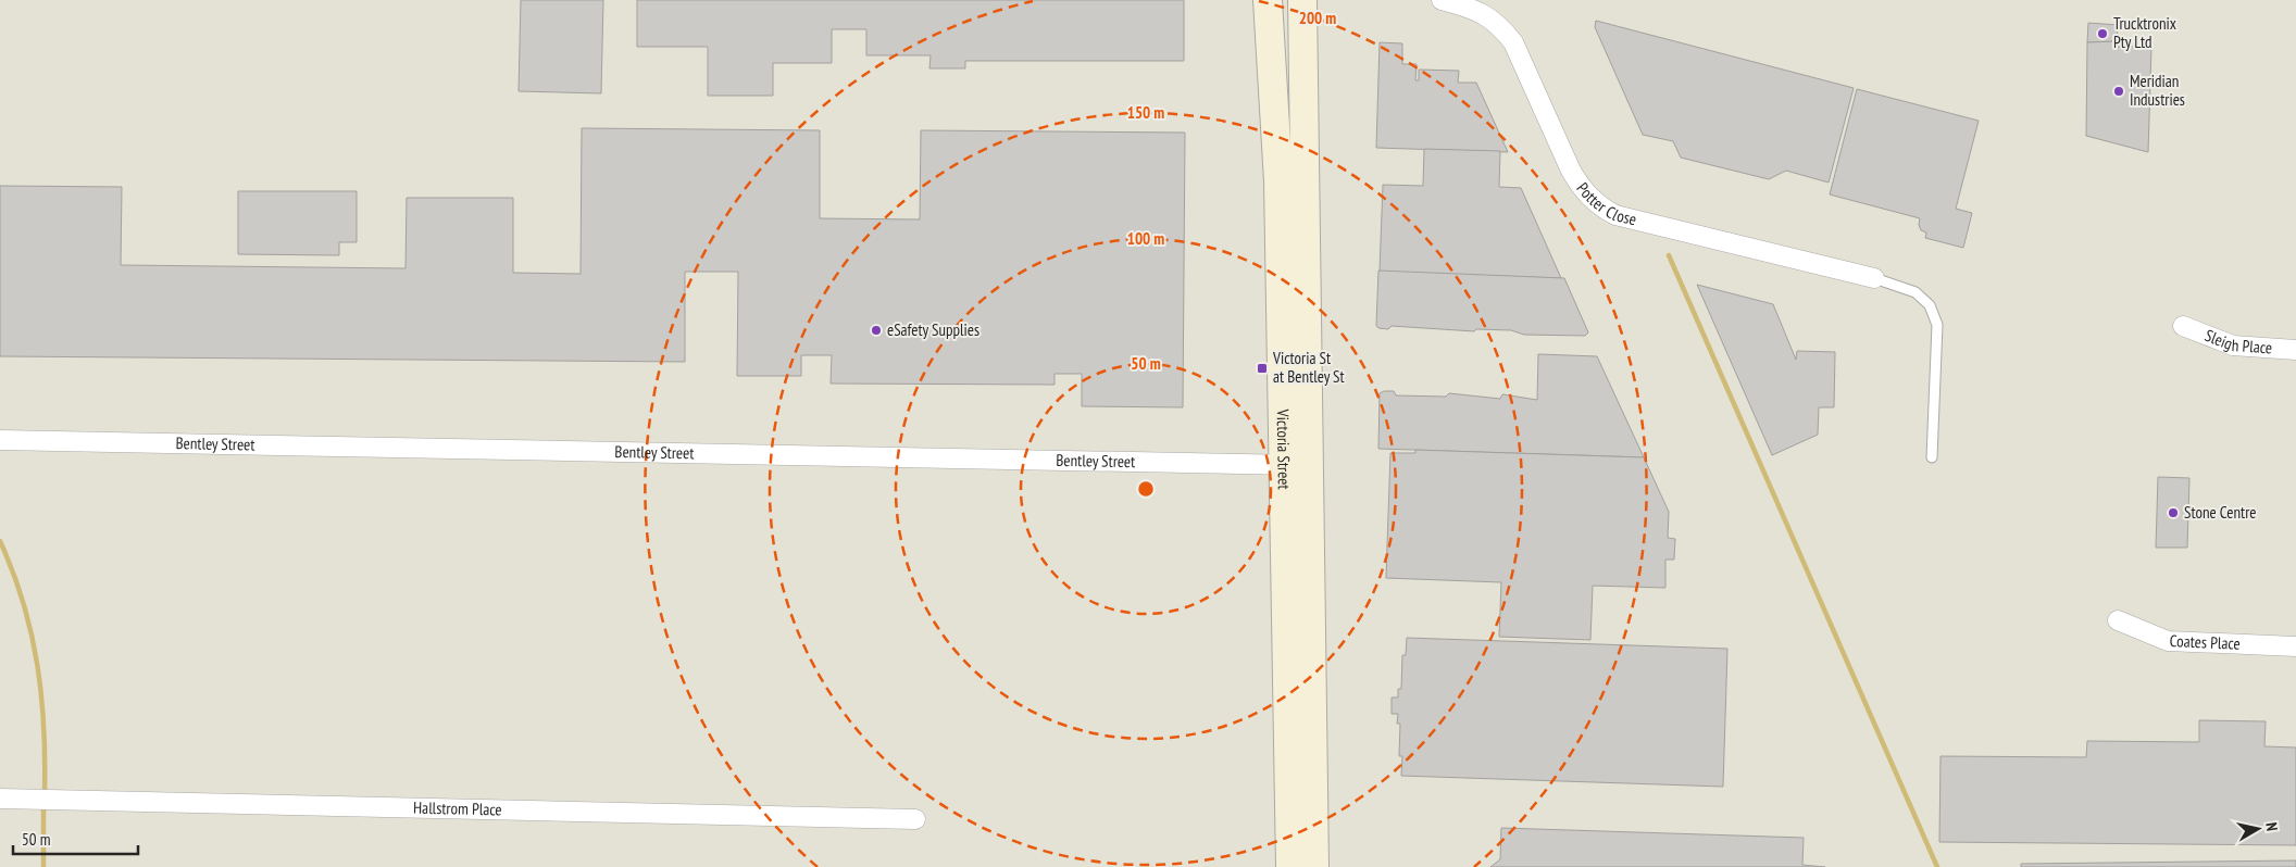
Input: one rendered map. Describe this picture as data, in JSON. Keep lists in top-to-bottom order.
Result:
{
  "streets": {
    "main road": ["Victoria Street"],
    "street": [
      "Potter Close",
      "Sleigh Place",
      "Bentley Street",
      "Coates Place",
      "Hallstrom Place"
    ]
  },
  "crossings": [
    ["Bentley Street", "Victoria Street"]
  ],
  "places": {
    "other": [
      "Trucktronix Pty Ltd",
      "Meridian Industries",
      "eSafety Supplies",
      "Stone Centre"
    ],
    "transit": ["Victoria St at Bentley St"]
  },
  "scale_bar": "50 m",
  "north": "right",
  "rings": [
    "200 m",
    "150 m",
    "100 m",
    "50 m"
  ]
}
